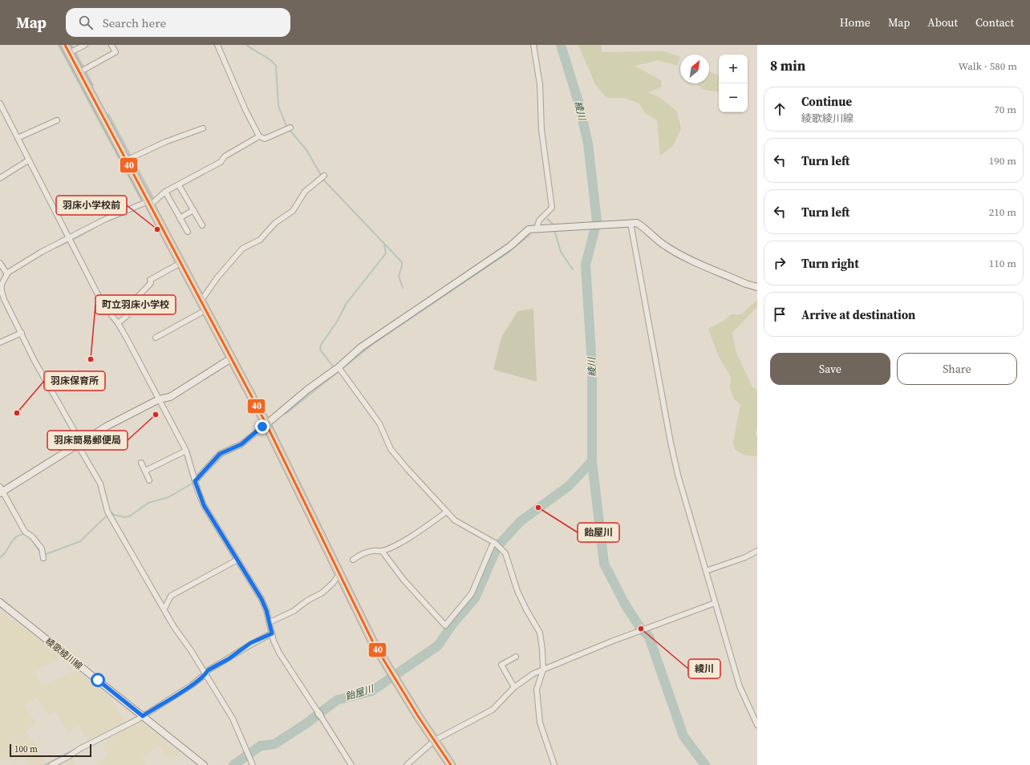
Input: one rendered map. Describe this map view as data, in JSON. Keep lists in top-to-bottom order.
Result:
{
  "streets": {
    "street": ["綾歌綾川線"]
  },
  "water": ["綾川", "飴屋川"],
  "places": [
    "羽床小学校前",
    "町立羽床小学校",
    "羽床保育所",
    "羽床簡易郵便局",
    "飴屋川",
    "綾川"
  ],
  "lines": ["transit line 40"],
  "scale_bar": "100 m",
  "north": "top right",
  "page": {
    "header": "Map",
    "search": "Search here",
    "nav": [
      "Home",
      "Map",
      "About",
      "Contact"
    ],
    "heading": ["8 min", "Walk · 580 m"],
    "map_buttons": ["+", "−"],
    "list": [
      ["Continue", "綾歌綾川線", "70 m"],
      ["Turn left", "190 m"],
      ["Turn left", "210 m"],
      ["Turn right", "110 m"],
      "Arrive at destination"
    ],
    "buttons": ["Save", "Share"],
    "scale": "100 m"
  }
}
